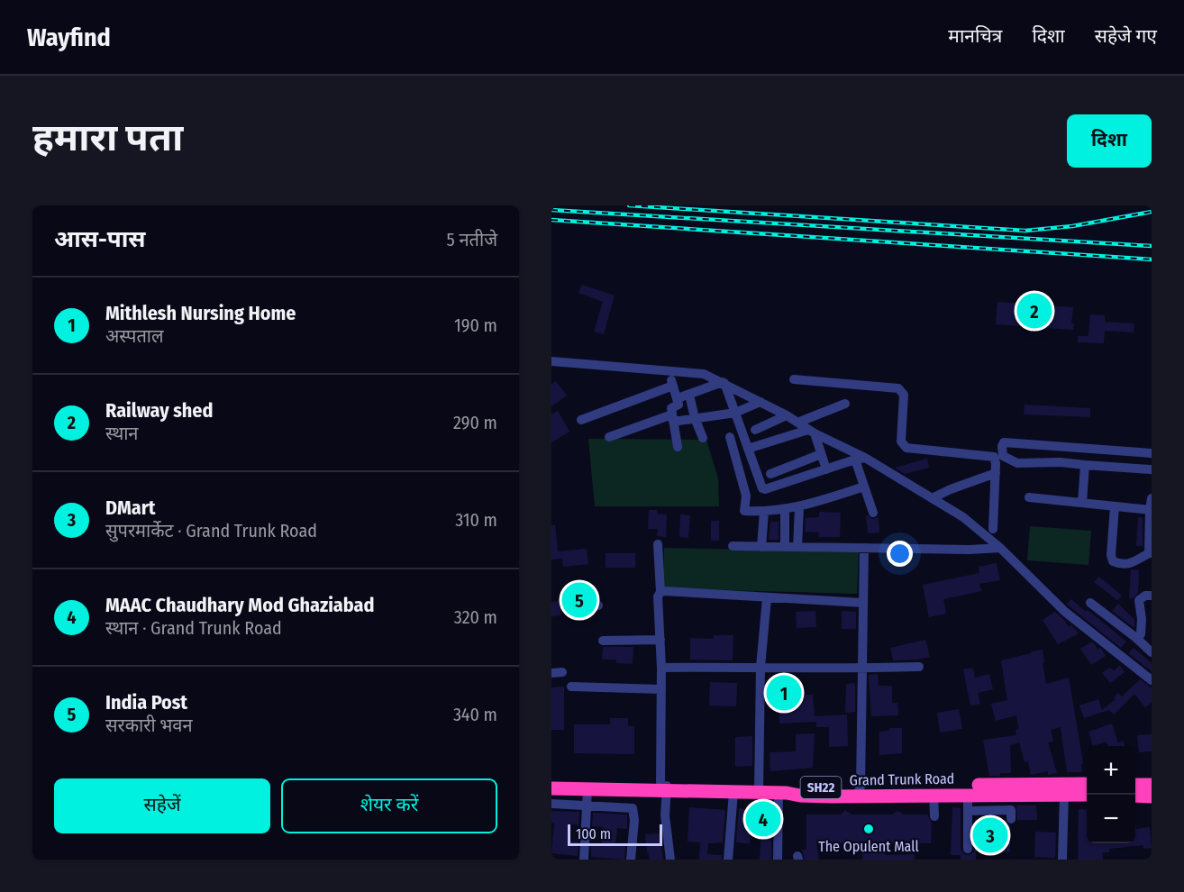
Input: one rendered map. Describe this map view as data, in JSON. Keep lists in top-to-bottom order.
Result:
{
  "streets": {
    "highway": ["Grand Trunk Road", "SH22"]
  },
  "places": ["The Opulent Mall"],
  "scale_bar": "100 m",
  "page": {
    "header": "Wayfind",
    "nav": ["मानचित्र", "दिशा", "सहेजे गए"],
    "buttons": [
      "दिशा",
      ["सहेजें", "शेयर करें"]
    ],
    "title": "हमारा पता",
    "heading": ["आस-पास", "5 नतीजे"],
    "list": [
      {
        "mark": "1",
        "name": "Mithlesh Nursing Home",
        "note": "अस्पताल",
        "value": "190 m"
      },
      {
        "mark": "2",
        "name": "Railway shed",
        "note": "स्थान",
        "value": "290 m"
      },
      {
        "mark": "3",
        "name": "DMart",
        "note": "सुपरमार्केट · Grand Trunk Road",
        "value": "310 m"
      },
      {
        "mark": "4",
        "name": "MAAC Chaudhary Mod Ghaziabad",
        "note": "स्थान · Grand Trunk Road",
        "value": "320 m"
      },
      {
        "mark": "5",
        "name": "India Post",
        "note": "सरकारी भवन",
        "value": "340 m"
      }
    ],
    "pins": [
      "2",
      "5",
      "1",
      "4",
      "3"
    ],
    "map_buttons": ["+", "−"],
    "scale": "100 m"
  }
}
